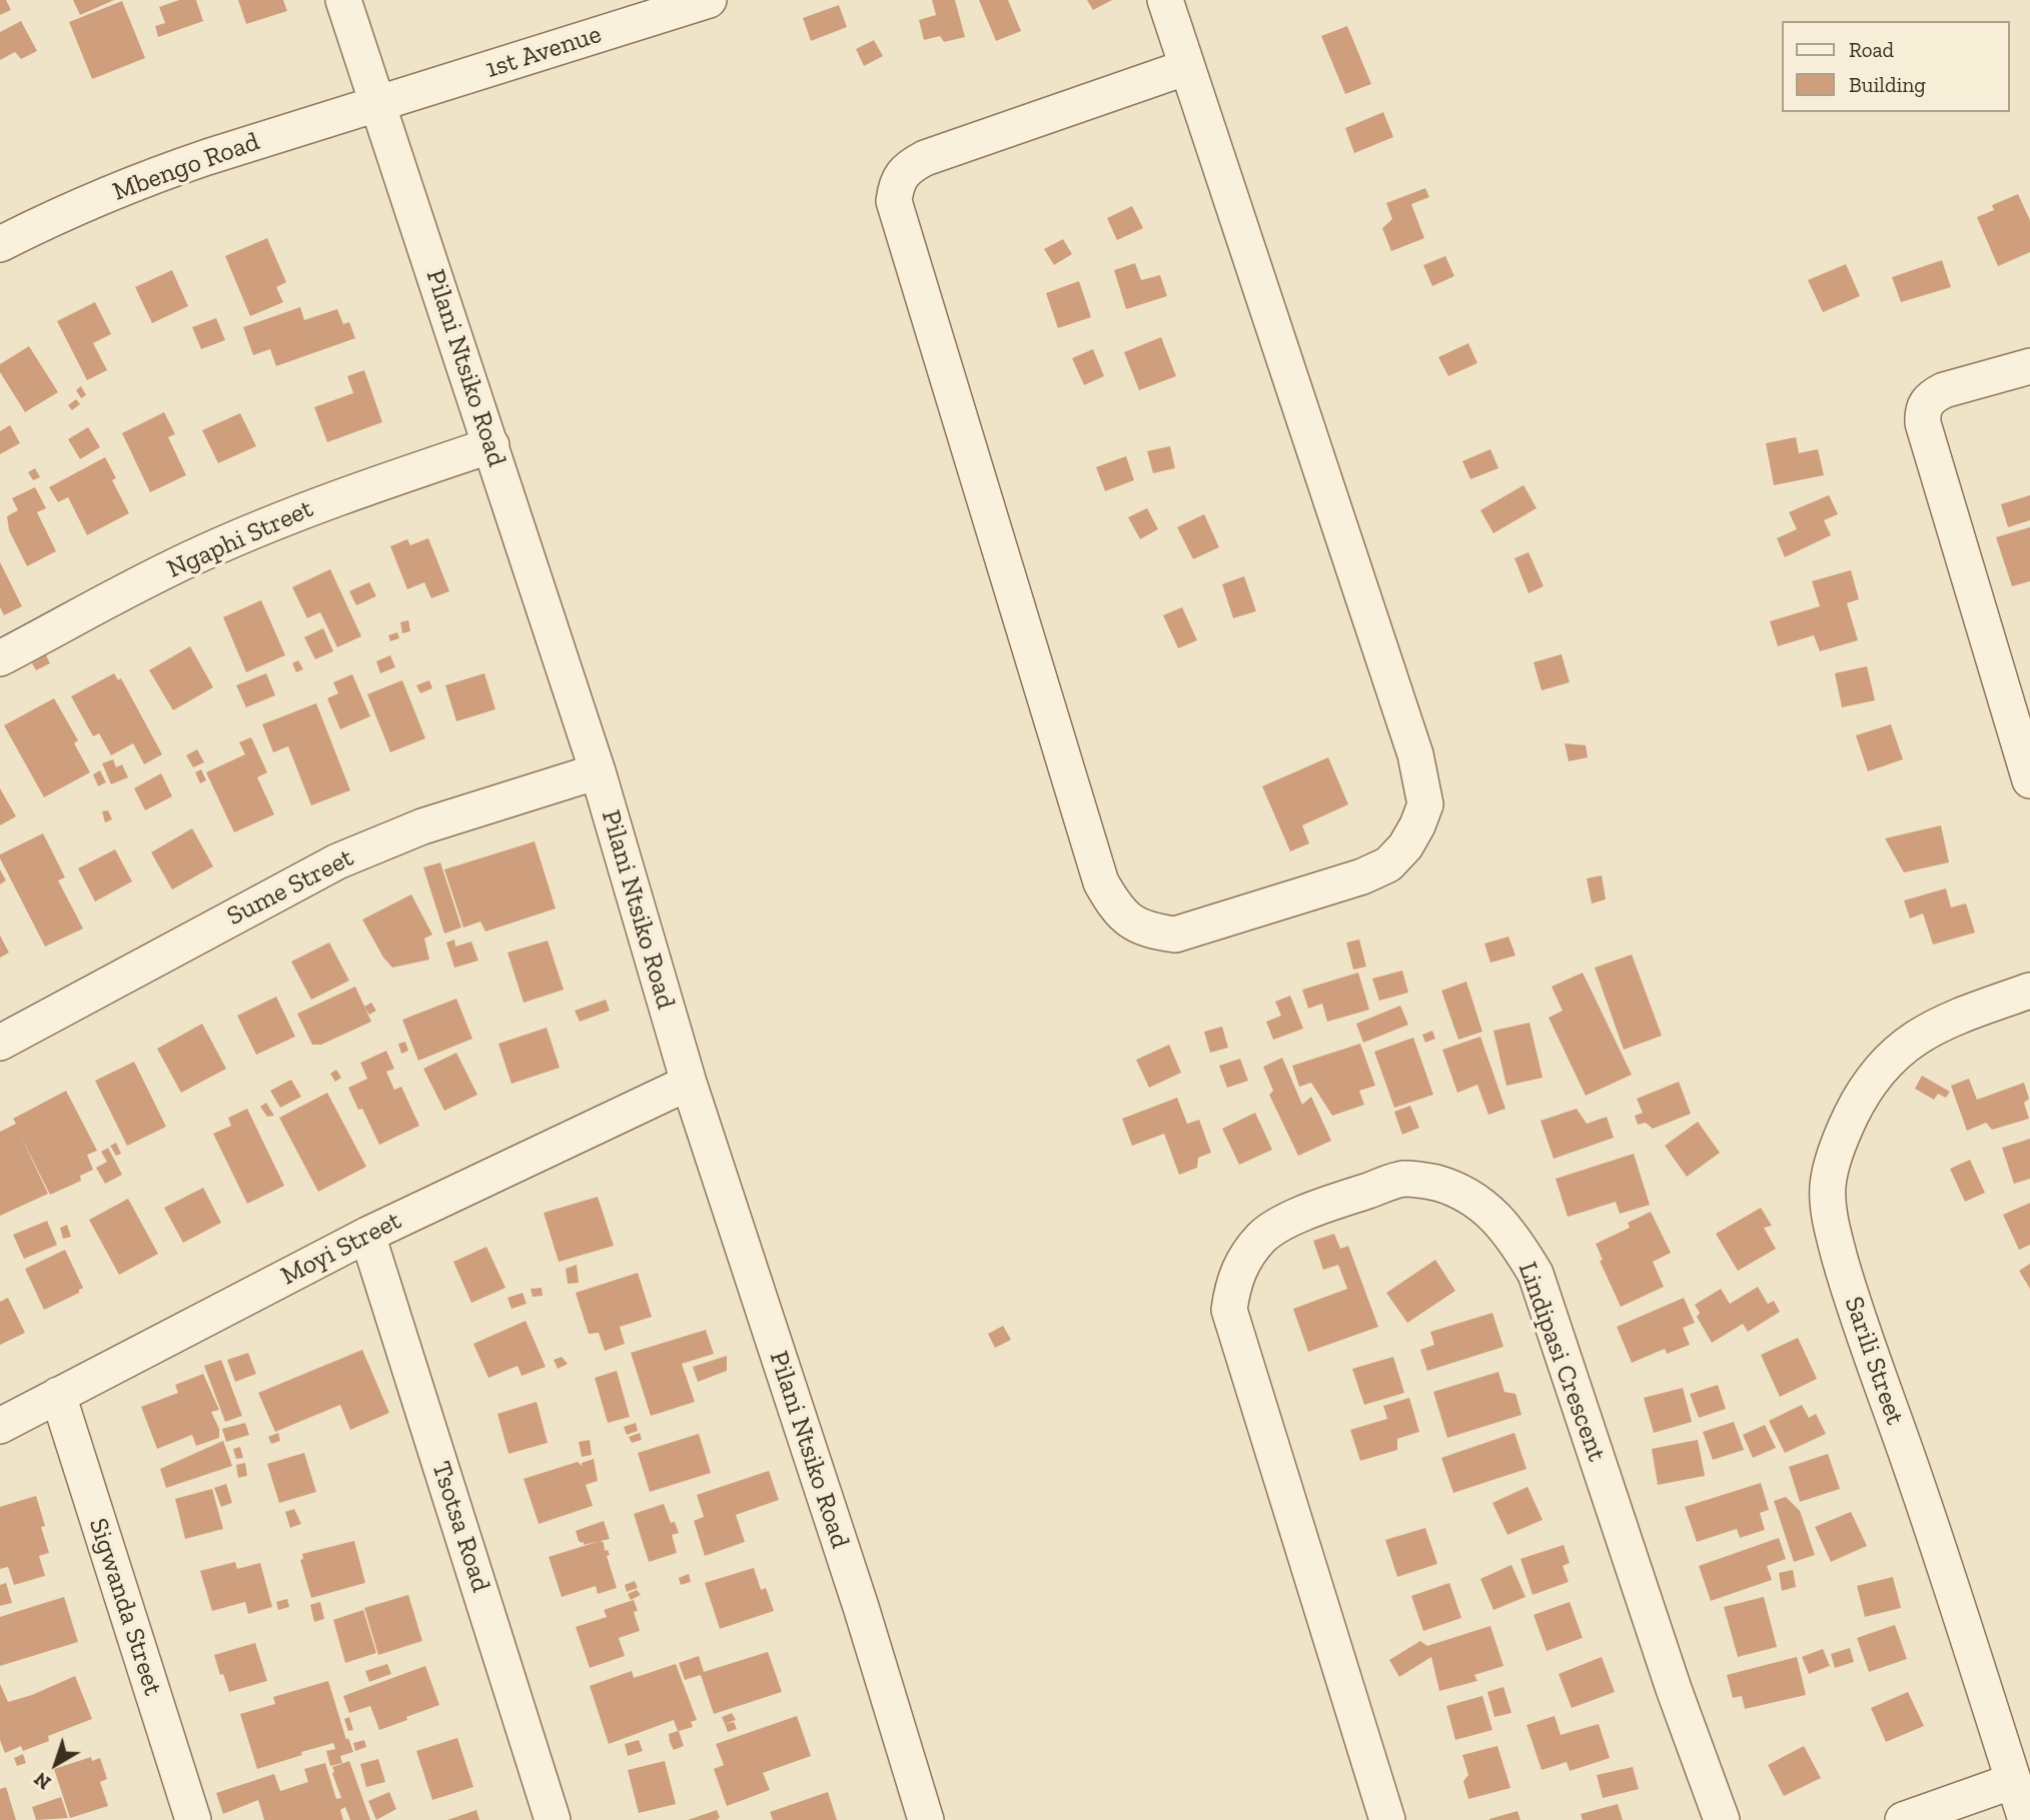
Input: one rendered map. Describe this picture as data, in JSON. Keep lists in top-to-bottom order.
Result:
{
  "streets": {
    "street": [
      "1st Avenue",
      "Mbengo Road",
      "Pilani Ntsiko Road",
      "Ngaphi Street",
      "Sume Street",
      "Moyi Street",
      "Sarili Street",
      "Lindipasi Crescent",
      "Tsotsa Road",
      "Sigwanda Street"
    ]
  },
  "crossings": [
    ["1st Avenue", "Mbengo Road"],
    ["1st Avenue", "Pilani Ntsiko Road"],
    ["Mbengo Road", "Pilani Ntsiko Road"],
    ["Pilani Ntsiko Road", "Ngaphi Street"],
    ["Pilani Ntsiko Road", "Sume Street"],
    ["Pilani Ntsiko Road", "Moyi Street"],
    ["Moyi Street", "Tsotsa Road"],
    ["Moyi Street", "Sigwanda Street"]
  ],
  "legend": ["Road", "Building"],
  "north": "bottom left"
}
